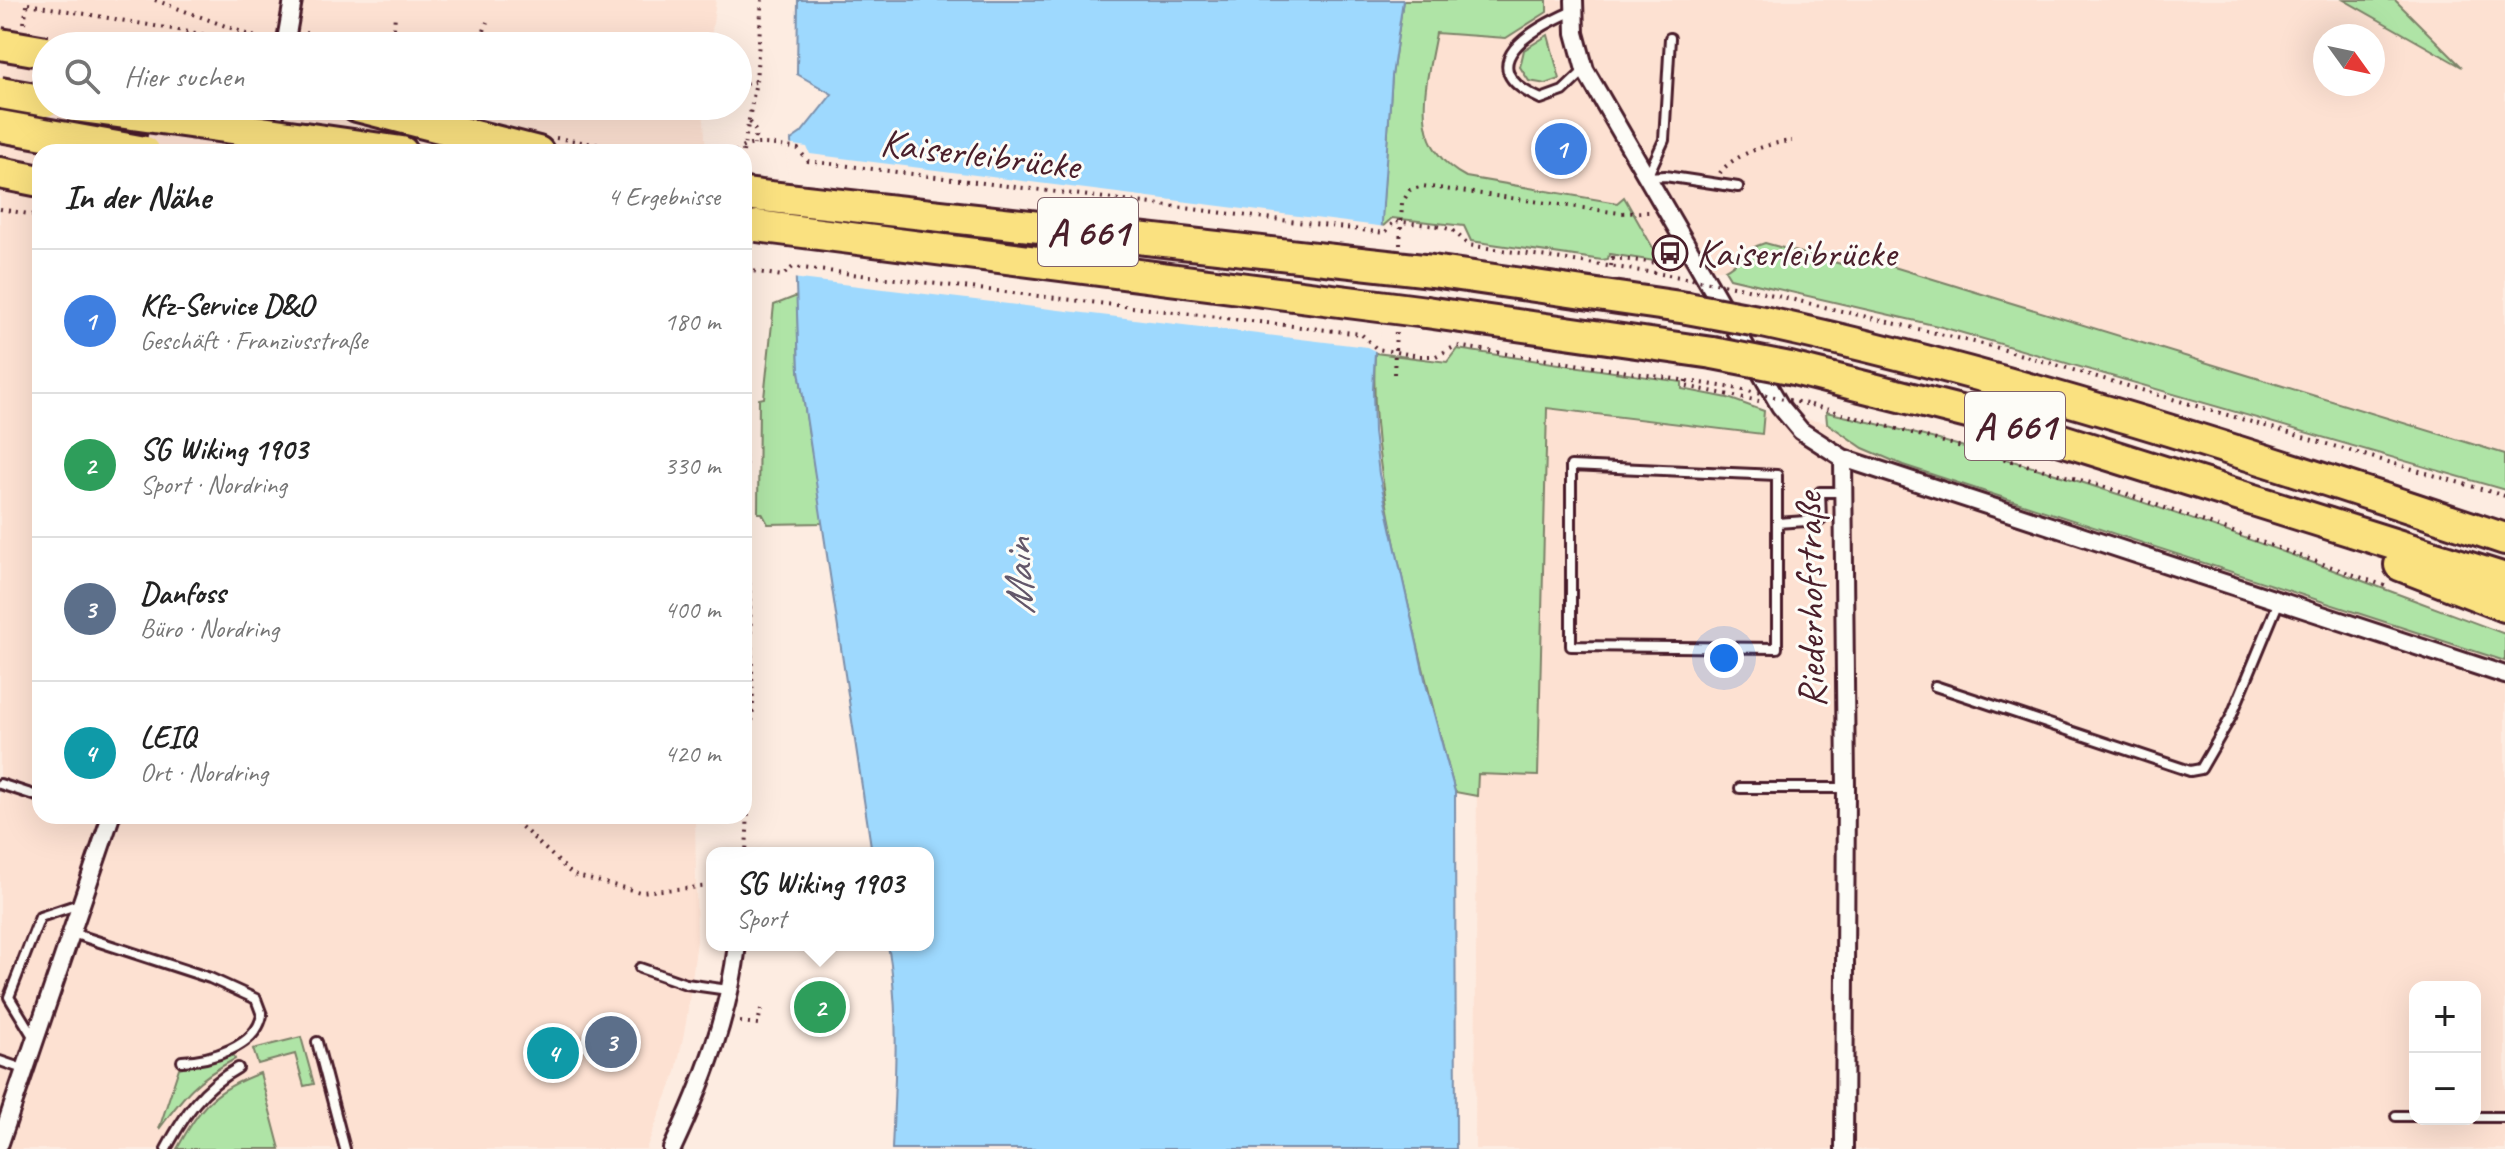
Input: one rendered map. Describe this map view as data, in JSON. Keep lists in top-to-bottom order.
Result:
{
  "streets": {
    "highway": ["A 661"],
    "street": ["Riederhofstraße"],
    "path": ["Kaiserleibrücke"]
  },
  "water": ["Main"],
  "places": {
    "bus stop": ["Kaiserleibrücke"]
  },
  "north": "bottom right",
  "page": {
    "search": "Hier suchen",
    "pins": [
      "1",
      "2",
      "3",
      "4"
    ],
    "heading": ["In der Nähe", "4 Ergebnisse"],
    "list": [
      {
        "mark": "1",
        "name": "Kfz-Service D&O",
        "note": "Geschäft · Franziusstraße",
        "value": "180 m"
      },
      {
        "mark": "2",
        "name": "SG Wiking 1903",
        "note": "Sport · Nordring",
        "value": "330 m"
      },
      {
        "mark": "3",
        "name": "Danfoss",
        "note": "Büro · Nordring",
        "value": "400 m"
      },
      {
        "mark": "4",
        "name": "LEIQ",
        "note": "Ort · Nordring",
        "value": "420 m"
      }
    ],
    "popup": ["SG Wiking 1903", "Sport"],
    "map_buttons": ["+", "−"]
  }
}
